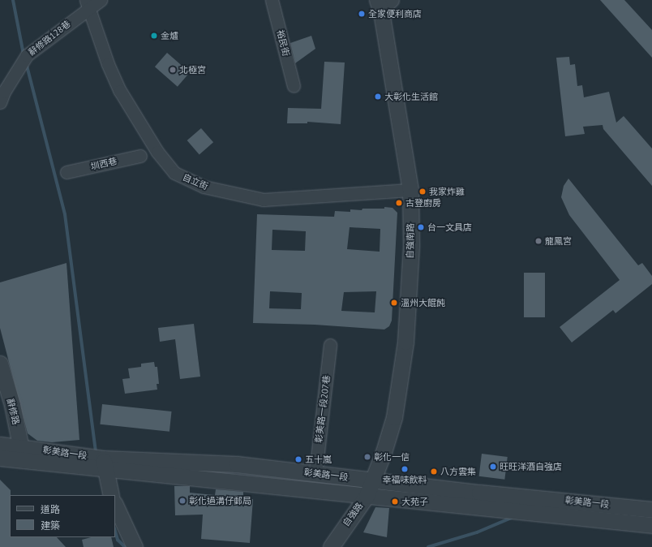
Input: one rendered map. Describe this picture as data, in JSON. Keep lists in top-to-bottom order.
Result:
{
  "streets": {
    "street": [
      "辭修路128巷",
      "裕民街",
      "圳西巷",
      "自立街",
      "自強南路",
      "彰美路一段207巷",
      "辭修路",
      "彰美路一段",
      "自強路"
    ]
  },
  "crossings": [
    ["辭修路128巷", "自立街"],
    ["自立街", "自強南路"],
    ["自強南路", "彰美路一段"],
    ["自強南路", "自強路"],
    ["彰美路一段207巷", "彰美路一段"],
    ["辭修路", "彰美路一段"],
    ["彰美路一段", "自強路"]
  ],
  "places": [
    "全家便利商店",
    "金爐",
    "北極宮",
    "大彰化生活館",
    "我家炸雞",
    "古登廚房",
    "台一文具店",
    "龍鳳宮",
    "溫州大餛飩",
    "彰化一信",
    "五十嵐",
    "旺旺洋酒自強店",
    "幸福味飲料",
    "八方雲集",
    "彰化過溝仔郵局",
    "大苑子"
  ],
  "legend": ["道路", "建築"]
}
